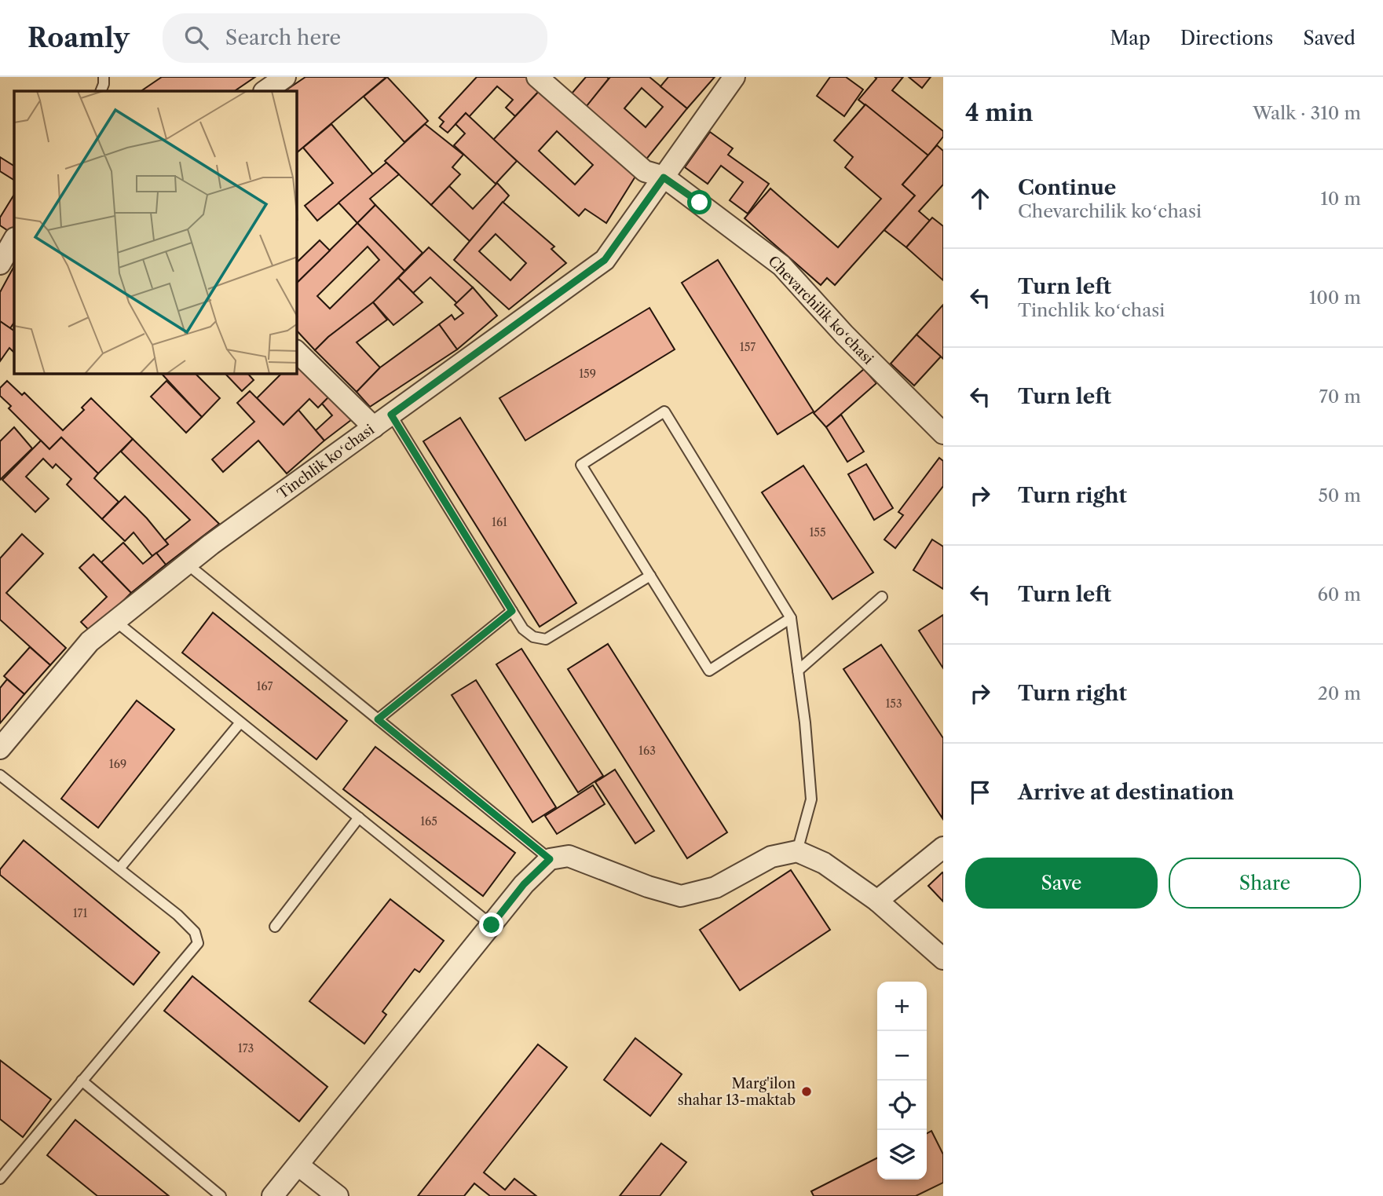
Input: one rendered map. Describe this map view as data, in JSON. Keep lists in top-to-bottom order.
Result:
{
  "streets": {
    "street": ["Chevarchilik koʻchasi", "Tinchlik koʻchasi"]
  },
  "crossings": [
    ["Chevarchilik koʻchasi", "Tinchlik koʻchasi"]
  ],
  "places": ["Marg'ilon shahar 13-maktab"],
  "house_numbers": [
    "157",
    "159",
    "161",
    "155",
    "167",
    "153",
    "163",
    "169",
    "165",
    "171",
    "173"
  ],
  "page": {
    "header": "Roamly",
    "search": "Search here",
    "nav": ["Map", "Directions", "Saved"],
    "heading": ["4 min", "Walk · 310 m"],
    "list": [
      ["Continue", "Chevarchilik koʻchasi", "10 m"],
      ["Turn left", "Tinchlik koʻchasi", "100 m"],
      ["Turn left", "70 m"],
      ["Turn right", "50 m"],
      ["Turn left", "60 m"],
      ["Turn right", "20 m"],
      "Arrive at destination"
    ],
    "buttons": ["Save", "Share"],
    "map_buttons": ["+", "−"]
  }
}
